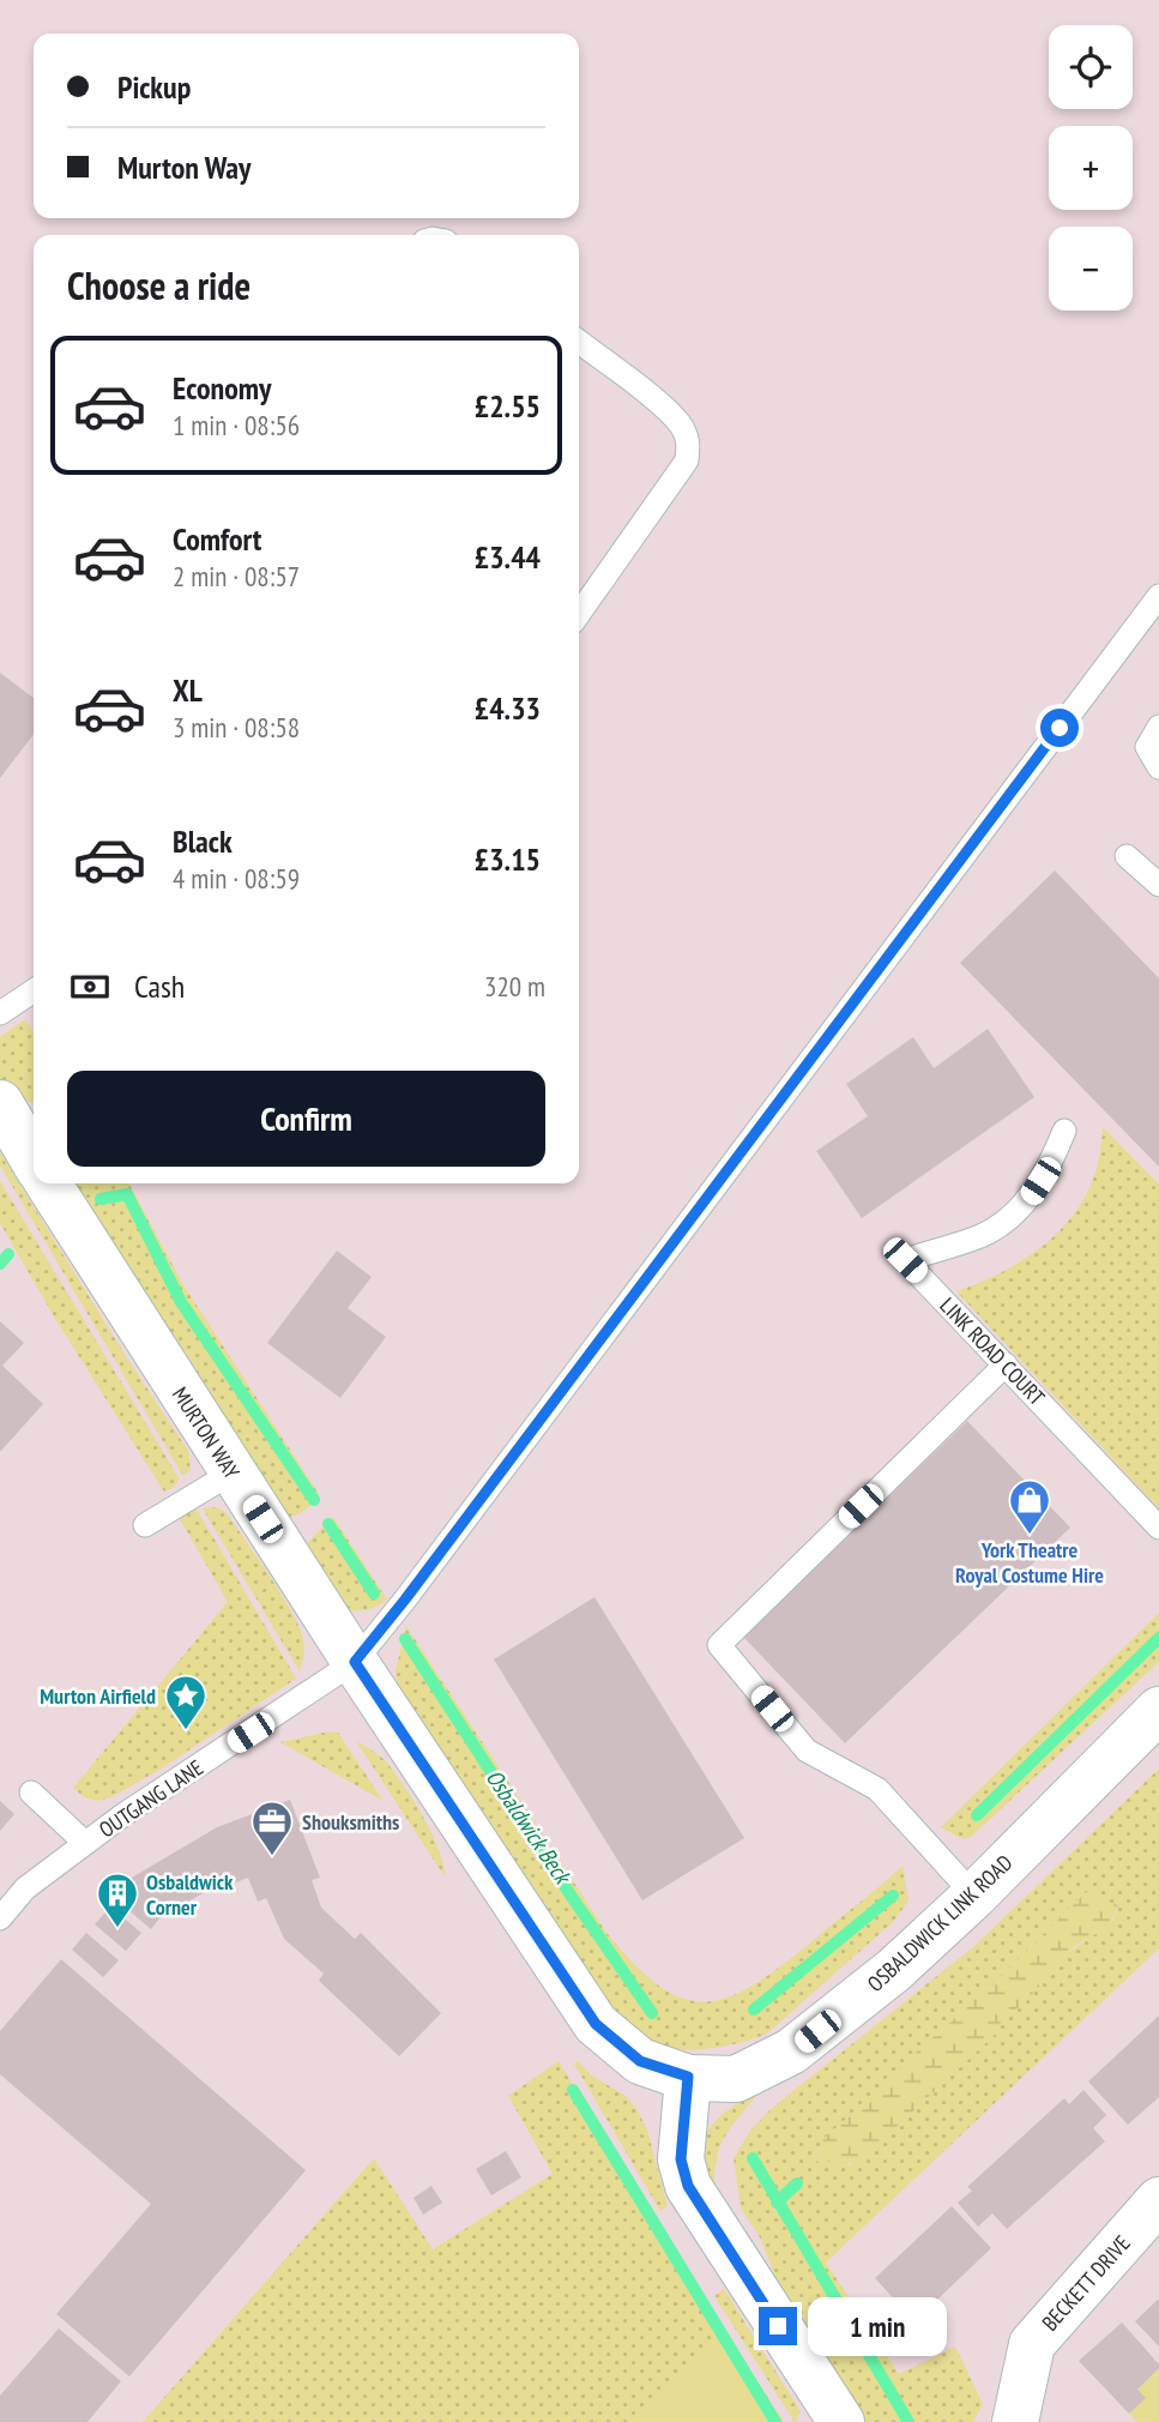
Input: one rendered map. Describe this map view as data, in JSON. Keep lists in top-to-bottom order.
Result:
{
  "streets": {
    "street": ["MURTON WAY", "OSBALDWICK LINK ROAD", "BECKETT DRIVE"],
    "lane": ["LINK ROAD COURT", "OUTGANG LANE"]
  },
  "crossings": [
    ["MURTON WAY", "OUTGANG LANE"],
    ["MURTON WAY", "OSBALDWICK LINK ROAD"]
  ],
  "water": ["Osbaldwick Beck"],
  "places": {
    "shop": ["York Theatre Royal Costume Hire"],
    "place": ["Murton Airfield"],
    "office": ["Shouksmiths"],
    "building": ["Osbaldwick Corner"]
  },
  "page": {
    "map_buttons": ["+", "−"],
    "banner": ["Pickup", "Murton Way"],
    "heading": "Choose a ride",
    "list": [
      {
        "name": "Economy",
        "note": "1 min · 08:56",
        "value": "£2.55"
      },
      {
        "name": "Comfort",
        "note": "2 min · 08:57",
        "value": "£3.44"
      },
      {
        "name": "XL",
        "note": "3 min · 08:58",
        "value": "£4.33"
      },
      {
        "name": "Black",
        "note": "4 min · 08:59",
        "value": "£3.15"
      }
    ],
    "pay": ["Cash", "320 m"],
    "buttons": "Confirm",
    "bubble": "1 min"
  }
}
